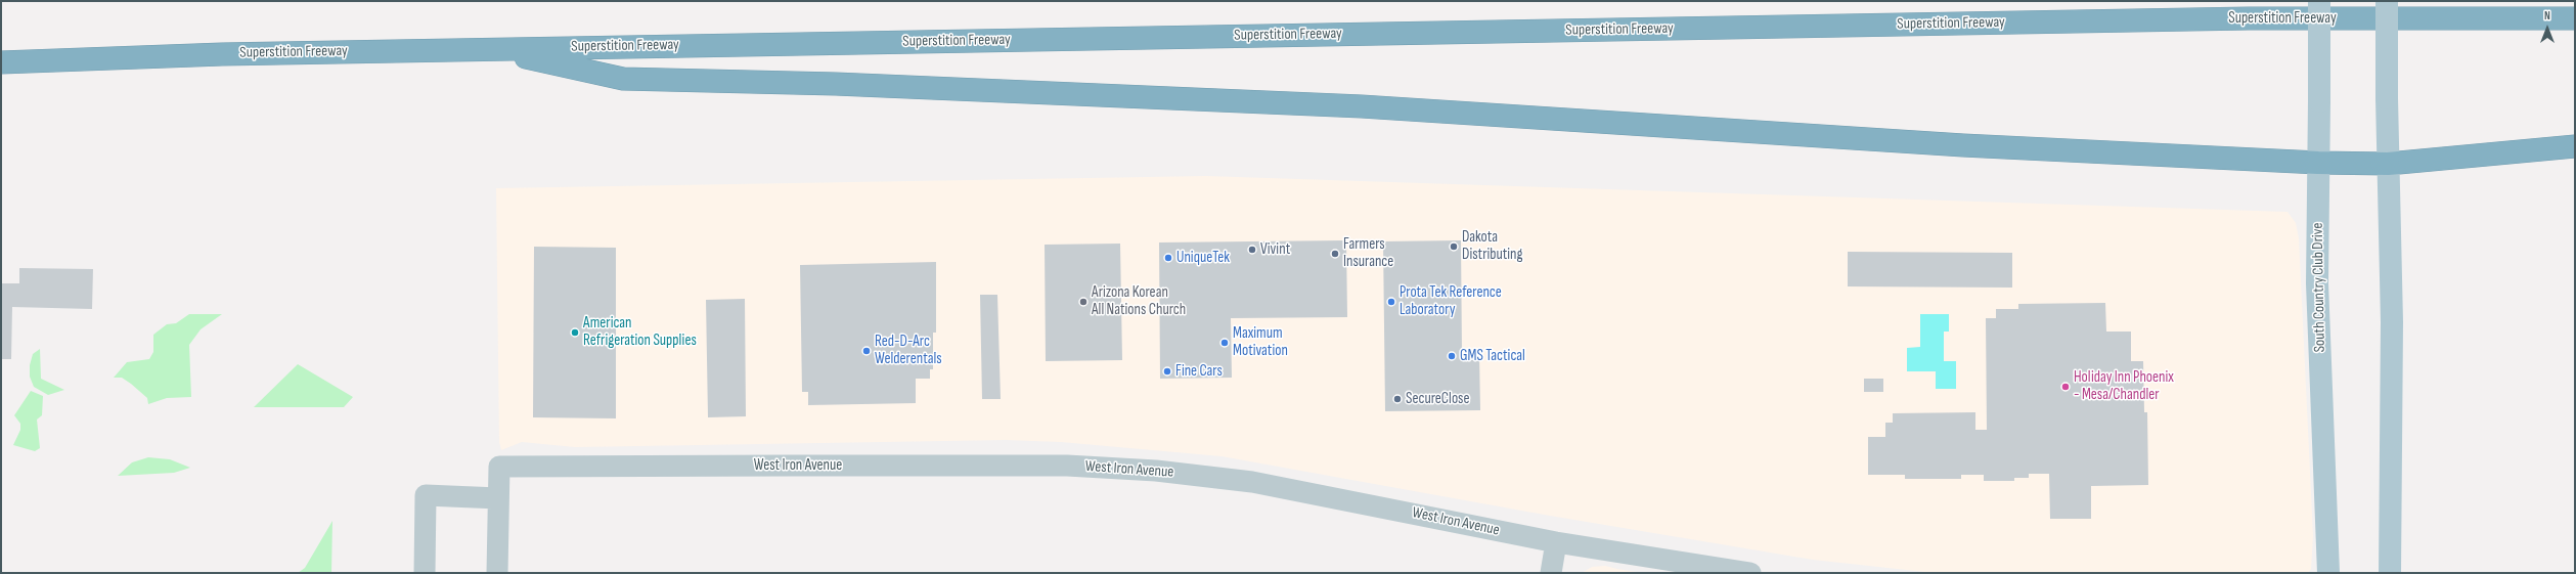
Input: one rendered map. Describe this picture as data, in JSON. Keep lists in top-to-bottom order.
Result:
{
  "streets": {
    "highway": ["Superstition Freeway"],
    "main road": ["South Country Club Drive"],
    "street": ["West Iron Avenue"]
  },
  "places": [
    "Dakota Distributing",
    "Vivint",
    "Farmers Insurance",
    "UniqueTek",
    "Arizona Korean All Nations Church",
    "Prota Tek Reference Laboratory",
    "American Refrigeration Supplies",
    "Maximum Motivation",
    "Red-D-Arc Welderentals",
    "GMS Tactical",
    "Fine Cars",
    "Holiday Inn Phoenix - Mesa/Chandler",
    "SecureClose"
  ],
  "north": "top"
}
